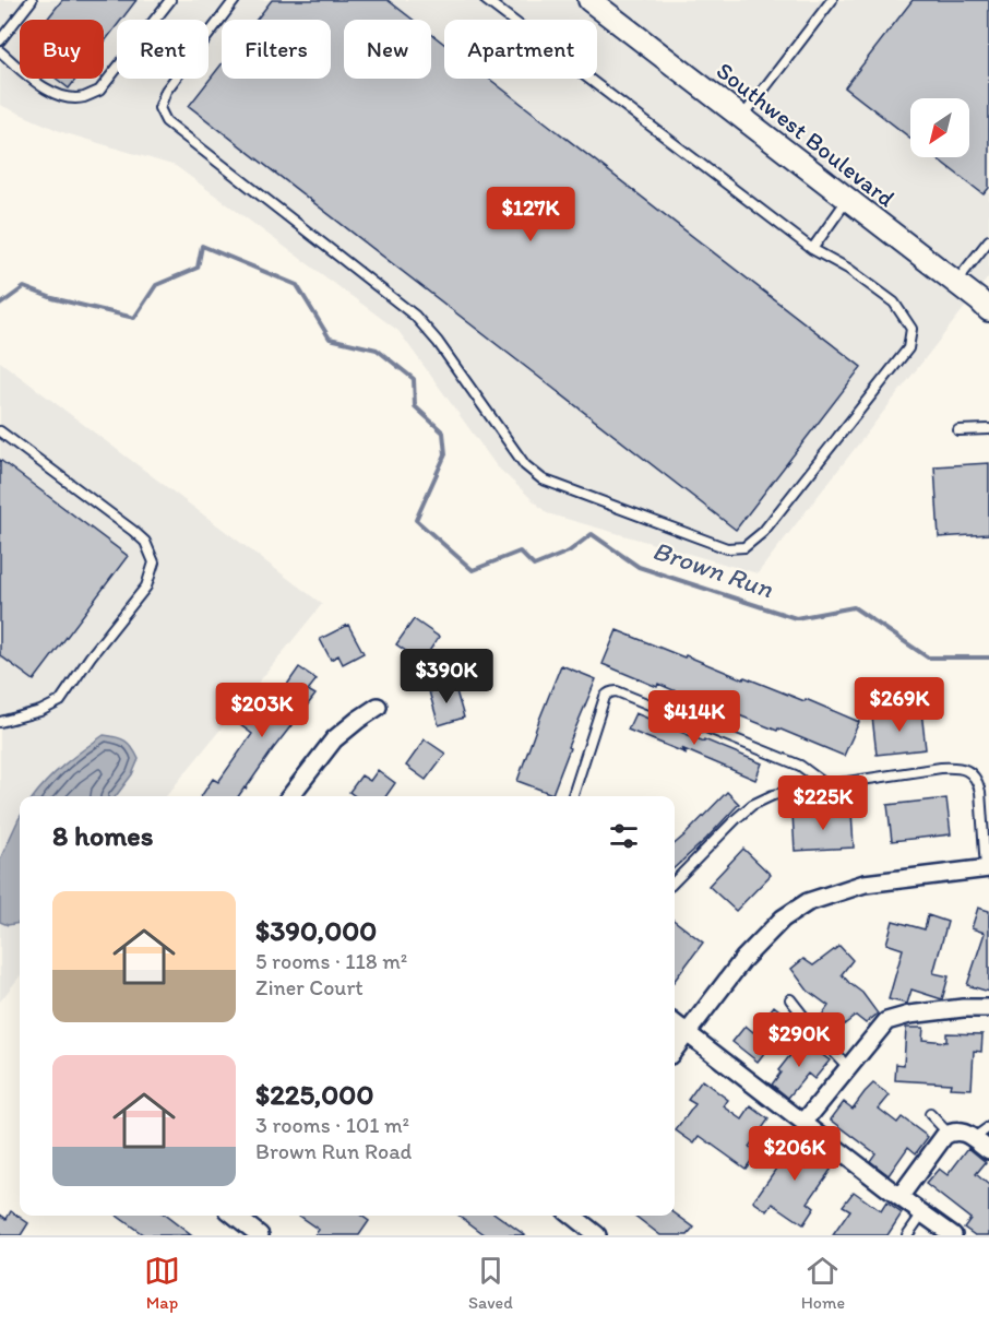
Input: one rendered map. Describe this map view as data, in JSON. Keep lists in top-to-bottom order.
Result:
{
  "streets": {
    "street": ["Southwest Boulevard"]
  },
  "water": ["Brown Run"],
  "north": "bottom left",
  "page": {
    "chip": [
      "Buy",
      "Rent",
      "Filters",
      "New",
      "Apartment"
    ],
    "price": [
      "$127K",
      "$390K",
      "$269K",
      "$203K",
      "$414K",
      "$225K",
      "$290K",
      "$206K"
    ],
    "heading": "8 homes",
    "list": [
      {
        "name": "$390,000",
        "note": "5 rooms · 118 m² · Ziner Court"
      },
      {
        "name": "$225,000",
        "note": "3 rooms · 101 m² · Brown Run Road"
      }
    ],
    "tabs": ["Map", "Saved", "Home"]
  }
}
